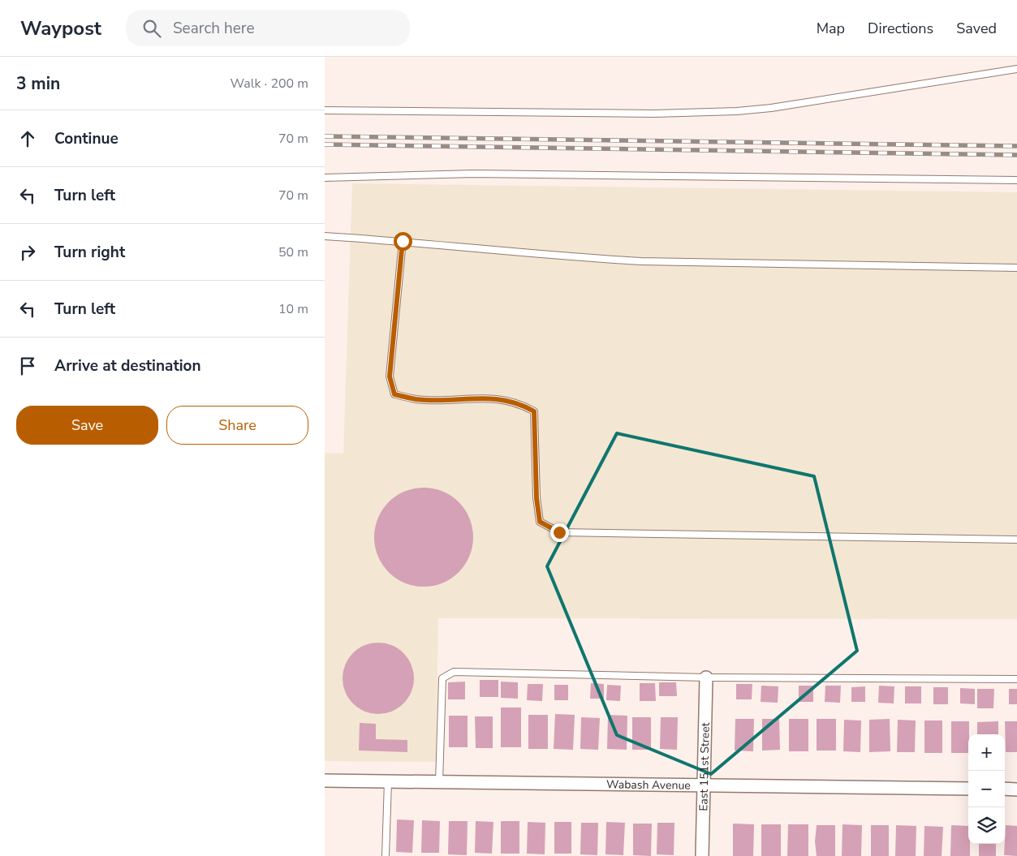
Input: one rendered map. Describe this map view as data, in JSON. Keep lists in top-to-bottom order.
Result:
{
  "streets": {
    "street": ["East 151st Street", "Wabash Avenue"]
  },
  "crossings": [
    ["East 151st Street", "Wabash Avenue"]
  ],
  "page": {
    "header": "Waypost",
    "search": "Search here",
    "nav": ["Map", "Directions", "Saved"],
    "heading": ["3 min", "Walk · 200 m"],
    "list": [
      ["Continue", "70 m"],
      ["Turn left", "70 m"],
      ["Turn right", "50 m"],
      ["Turn left", "10 m"],
      "Arrive at destination"
    ],
    "buttons": ["Save", "Share"],
    "map_buttons": ["+", "−"]
  }
}
